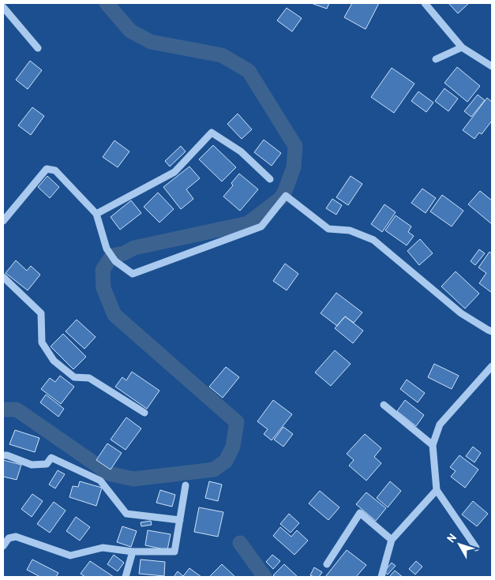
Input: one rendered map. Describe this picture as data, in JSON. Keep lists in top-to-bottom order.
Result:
{
  "north": "top left"
}
